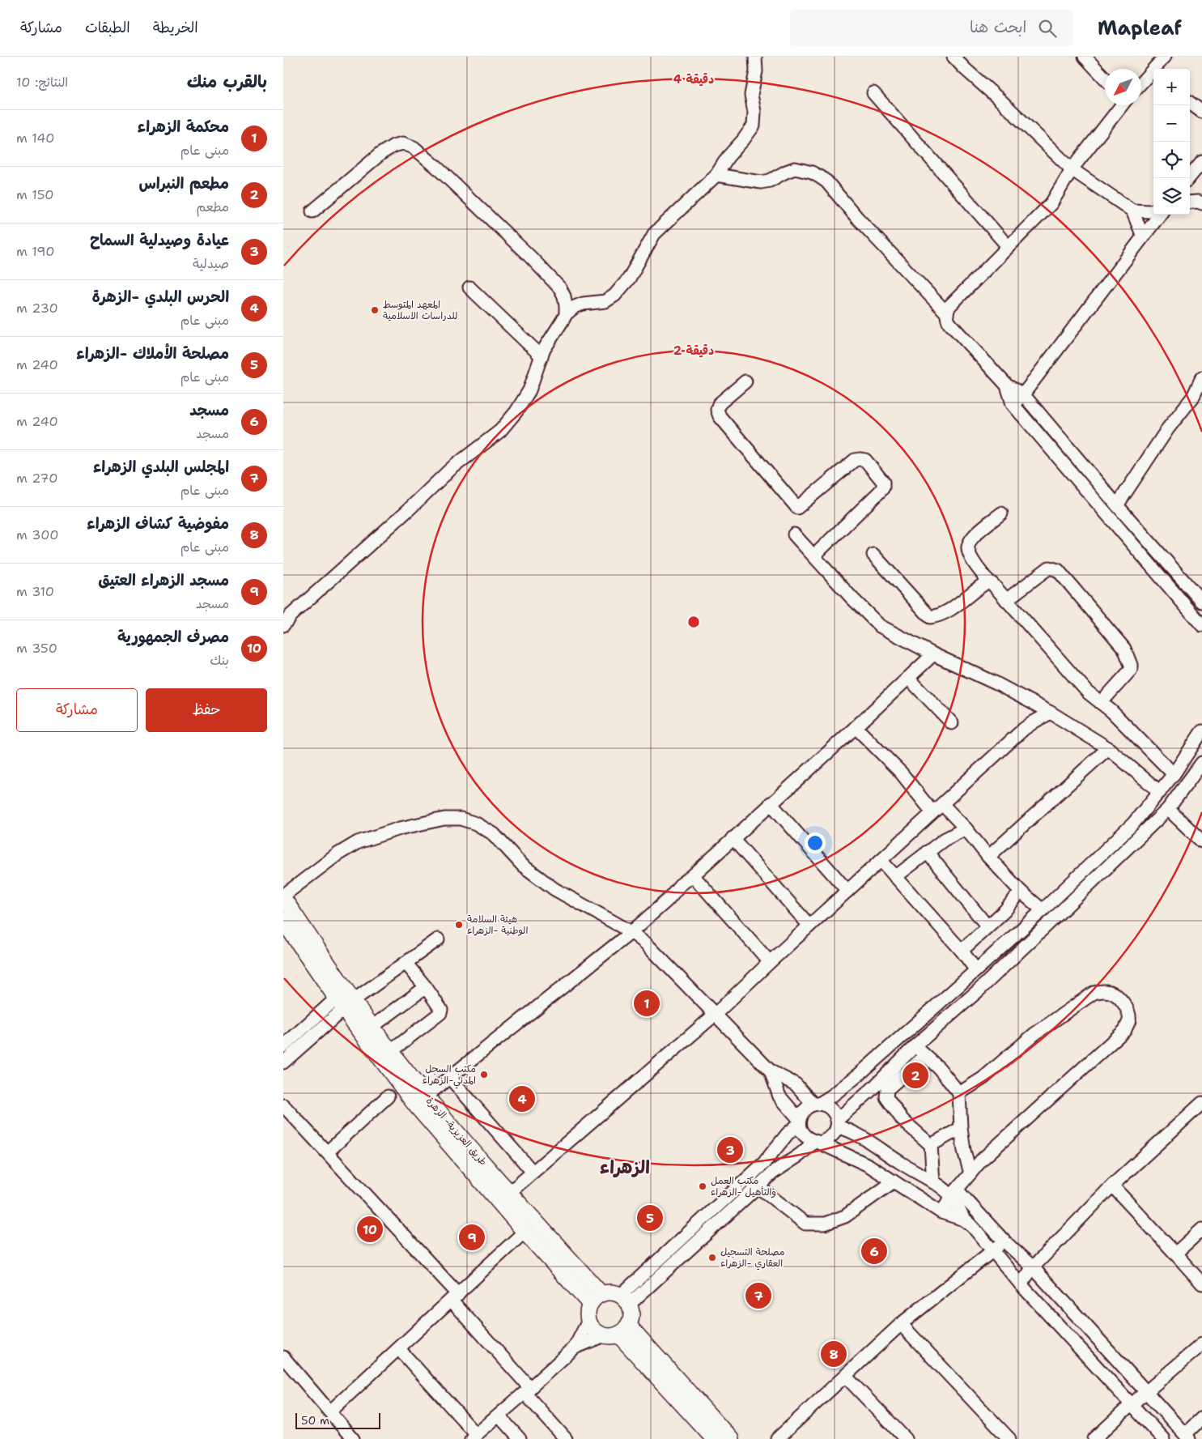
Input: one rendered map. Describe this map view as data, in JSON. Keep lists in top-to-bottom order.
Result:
{
  "streets": {
    "main road": ["طريق العزيزية- الزهرة"]
  },
  "districts": ["الزهراء"],
  "places": [
    "المعهد المتوسط للدراسات الاسلامية",
    "هيئة السلامة الوطنية -الزهراء",
    "مكتب السجل المدني-الزهراء",
    "مكتب العمل والتأهيل -الزهراء",
    "مصلحة التسجيل العقاري -الزهراء"
  ],
  "scale_bar": "50 m",
  "north": "bottom left",
  "page": {
    "header": "Mapleaf",
    "search": "ابحث هنا",
    "nav": ["الخريطة", "الطبقات", "مشاركة"],
    "heading": ["بالقرب منك", "النتائج: 10"],
    "map_buttons": ["+", "−"],
    "list": [
      {
        "mark": "1",
        "name": "محكمة الزهراء",
        "note": "مبنى عام",
        "value": "140 m"
      },
      {
        "mark": "2",
        "name": "مطعم النبراس",
        "note": "مطعم",
        "value": "150 m"
      },
      {
        "mark": "3",
        "name": "عيادة وصيدلية السماح",
        "note": "صيدلية",
        "value": "190 m"
      },
      {
        "mark": "4",
        "name": "الحرس البلدي -الزهرة",
        "note": "مبنى عام",
        "value": "230 m"
      },
      {
        "mark": "5",
        "name": "مصلحة الأملاك -الزهراء",
        "note": "مبنى عام",
        "value": "240 m"
      },
      {
        "mark": "6",
        "name": "مسجد",
        "note": "مسجد",
        "value": "240 m"
      },
      {
        "mark": "7",
        "name": "المجلس البلدي الزهراء",
        "note": "مبنى عام",
        "value": "270 m"
      },
      {
        "mark": "8",
        "name": "مفوضية كشاف الزهراء",
        "note": "مبنى عام",
        "value": "300 m"
      },
      {
        "mark": "9",
        "name": "مسجد الزهراء العتيق",
        "note": "مسجد",
        "value": "310 m"
      },
      {
        "mark": "10",
        "name": "مصرف الجمهورية",
        "note": "بنك",
        "value": "350 m"
      }
    ],
    "buttons": ["حفظ", "مشاركة"],
    "pins": [
      "1",
      "2",
      "4",
      "3",
      "5",
      "10",
      "9",
      "6",
      "7",
      "8"
    ],
    "scale": "50 m"
  },
  "rings": ["4 دقيقة", "2 دقيقة"]
}
